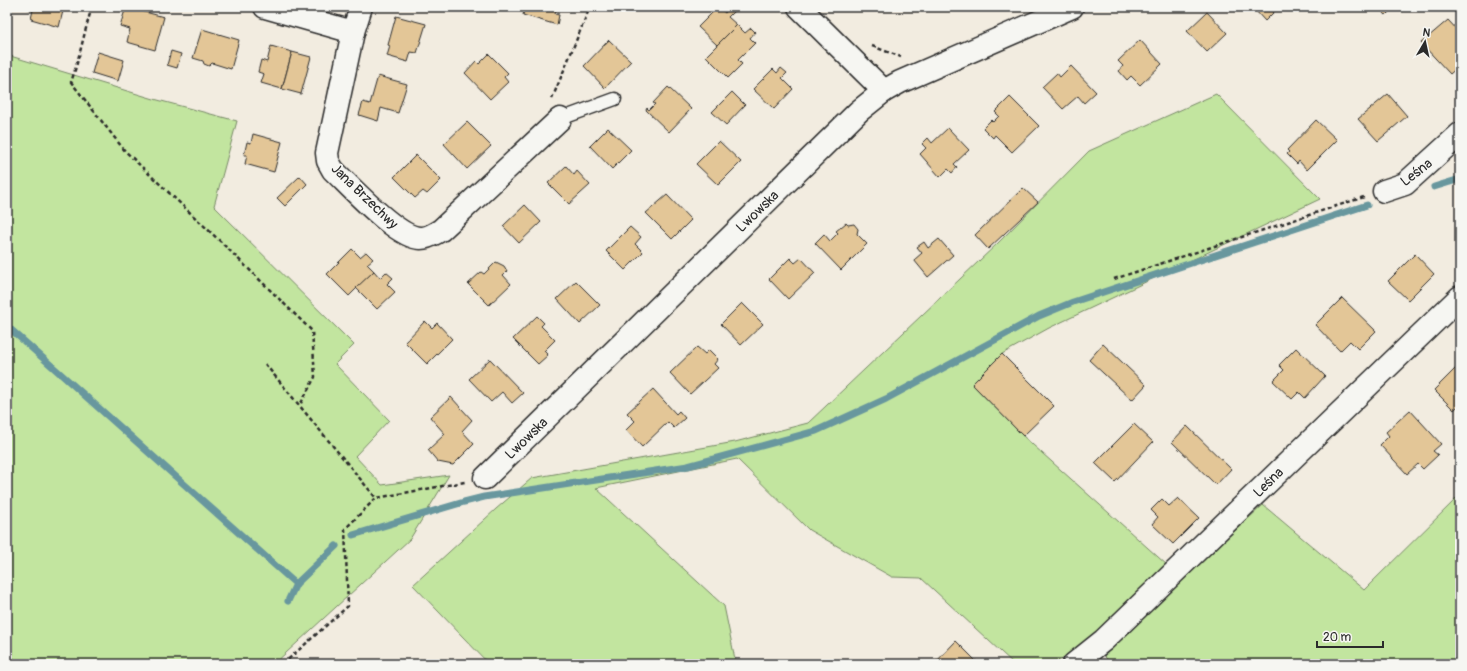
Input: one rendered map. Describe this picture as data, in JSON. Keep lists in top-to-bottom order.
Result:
{
  "streets": {
    "street": ["Leśna", "Jana Brzechwy", "Lwowska"]
  },
  "scale_bar": "20 m",
  "north": "top"
}
